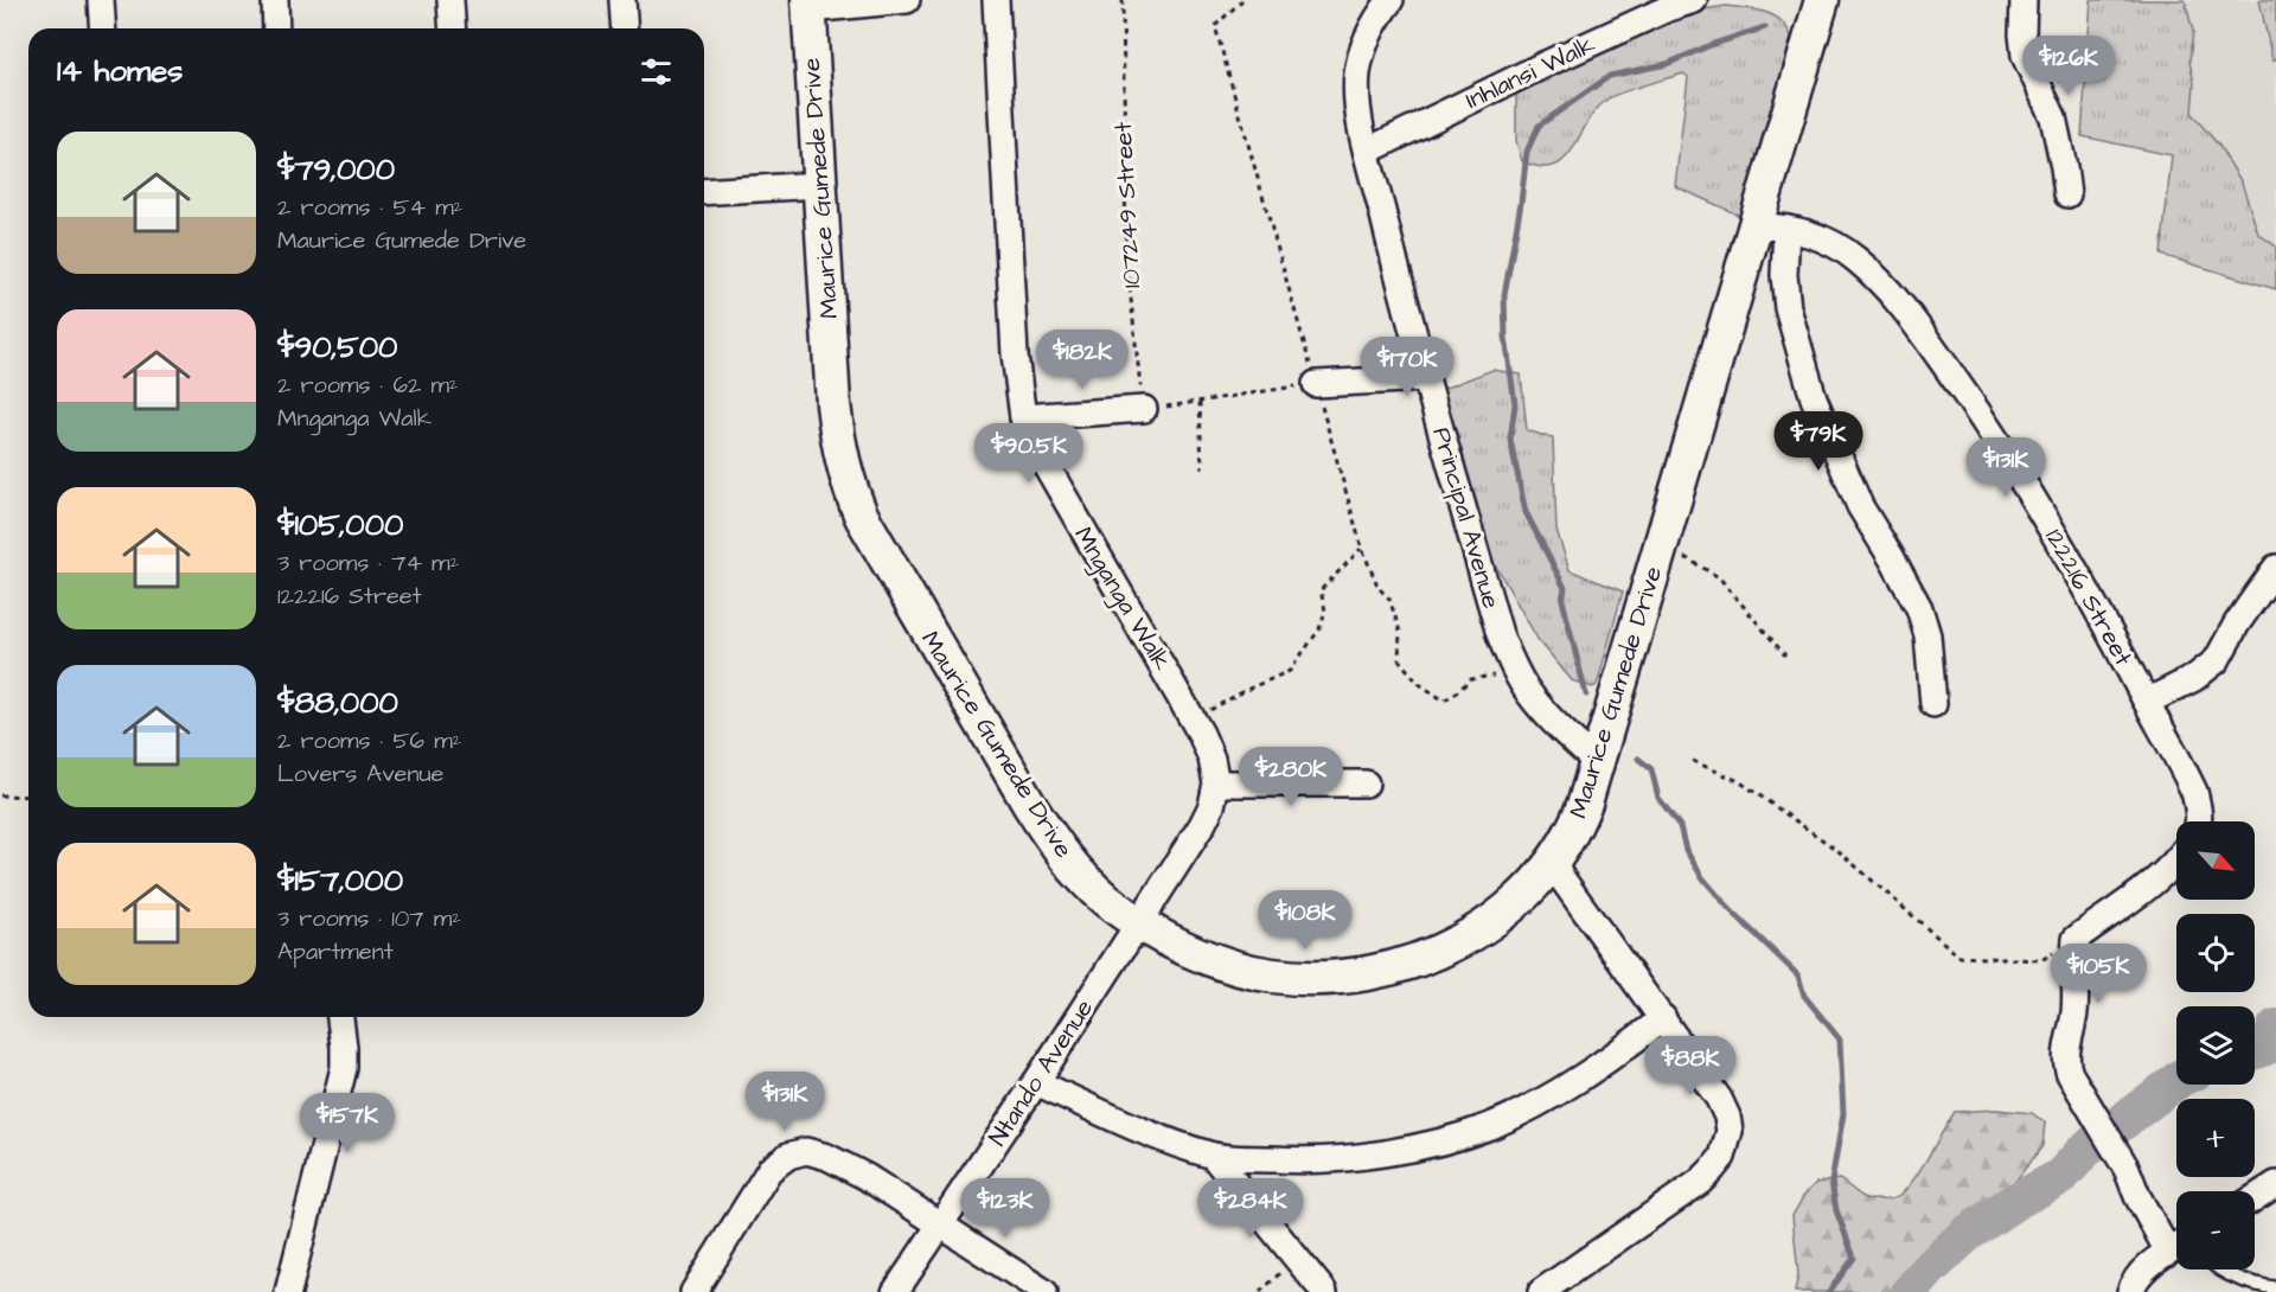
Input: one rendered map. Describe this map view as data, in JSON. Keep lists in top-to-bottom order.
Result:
{
  "streets": {
    "street": [
      "Inhlansi Walk",
      "Maurice Gumede Drive",
      "Principal Avenue",
      "122216 Street",
      "Mnganga Walk",
      "Ntando Avenue"
    ],
    "path": ["107249 Street"]
  },
  "crossings": [
    ["Inhlansi Walk", "Principal Avenue"],
    ["Maurice Gumede Drive", "Principal Avenue"],
    ["Maurice Gumede Drive", "122216 Street"],
    ["Maurice Gumede Drive", "Ntando Avenue"]
  ],
  "north": "bottom right",
  "page": {
    "heading": "14 homes",
    "price": [
      "$126K",
      "$182K",
      "$170K",
      "$79K",
      "$90.5K",
      "$131K",
      "$280K",
      "$108K",
      "$105K",
      "$88K",
      "$131K",
      "$157K",
      "$123K",
      "$284K"
    ],
    "list": [
      {
        "name": "$79,000",
        "note": "2 rooms · 54 m² · Maurice Gumede Drive"
      },
      {
        "name": "$90,500",
        "note": "2 rooms · 62 m² · Mnganga Walk"
      },
      {
        "name": "$105,000",
        "note": "3 rooms · 74 m² · 122216 Street"
      },
      {
        "name": "$88,000",
        "note": "2 rooms · 56 m² · Lovers Avenue"
      },
      {
        "name": "$157,000",
        "note": "3 rooms · 107 m² · Apartment"
      }
    ],
    "map_buttons": ["+", "−"]
  }
}
